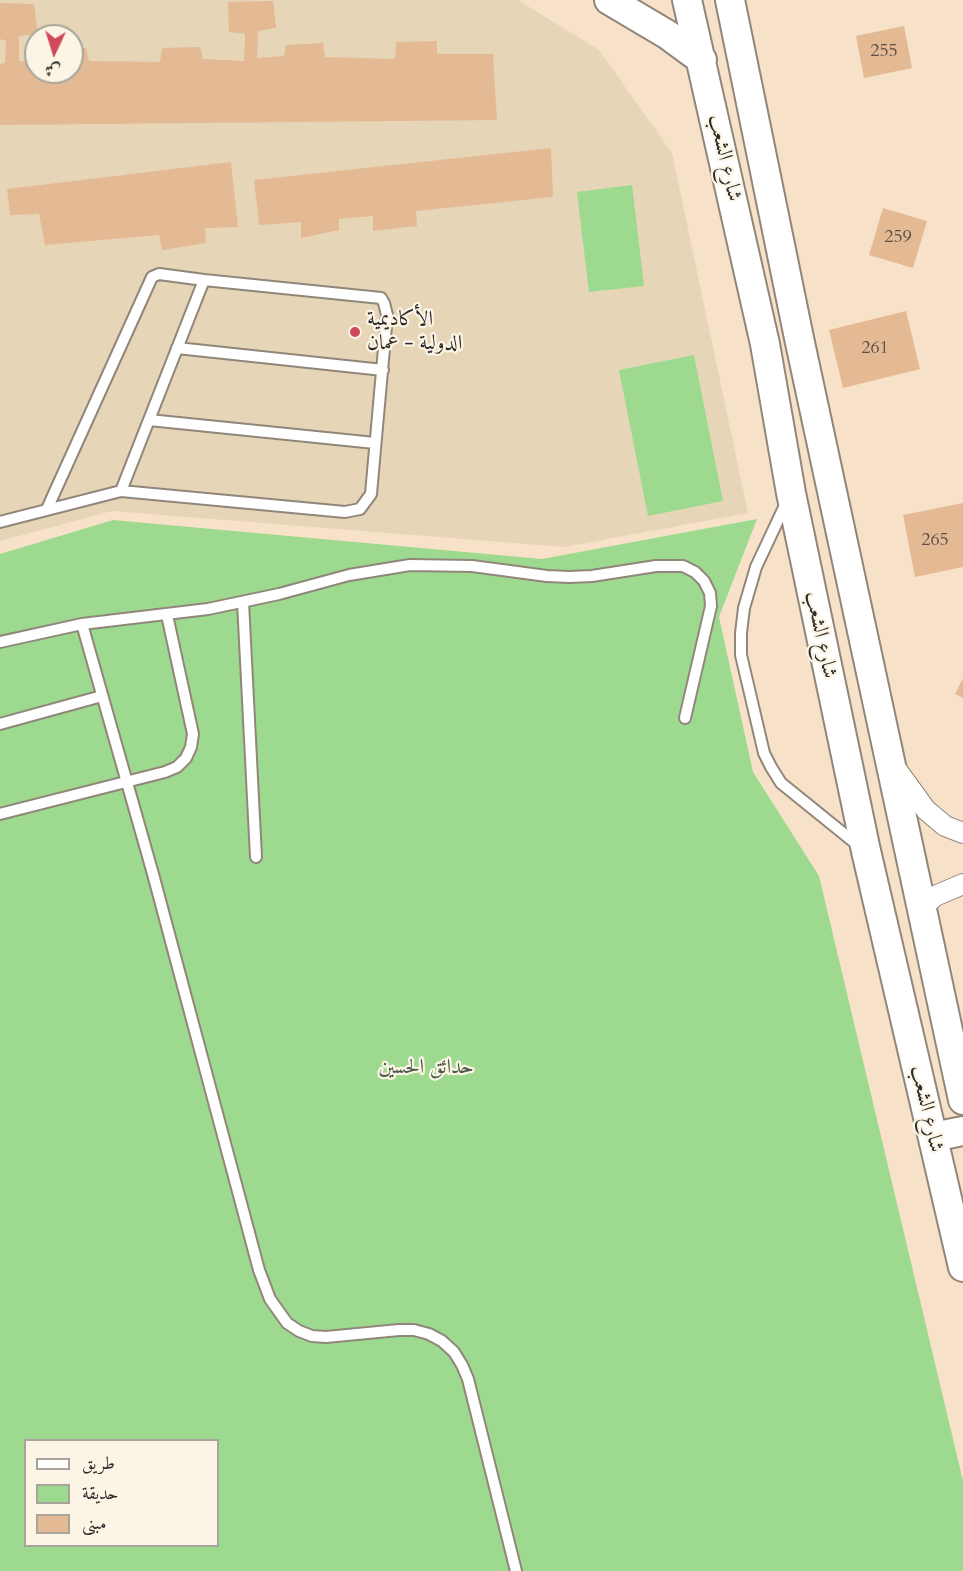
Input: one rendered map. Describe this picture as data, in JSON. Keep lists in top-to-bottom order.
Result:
{
  "streets": {
    "main road": ["شارع الشعب"]
  },
  "parks": ["حدائق الحسين"],
  "places": ["الأكاديمية الدولية - عمان"],
  "house_numbers": [
    "255",
    "259",
    "261",
    "265"
  ],
  "legend": ["طريق", "حديقة", "مبنى"],
  "north": "bottom"
}
